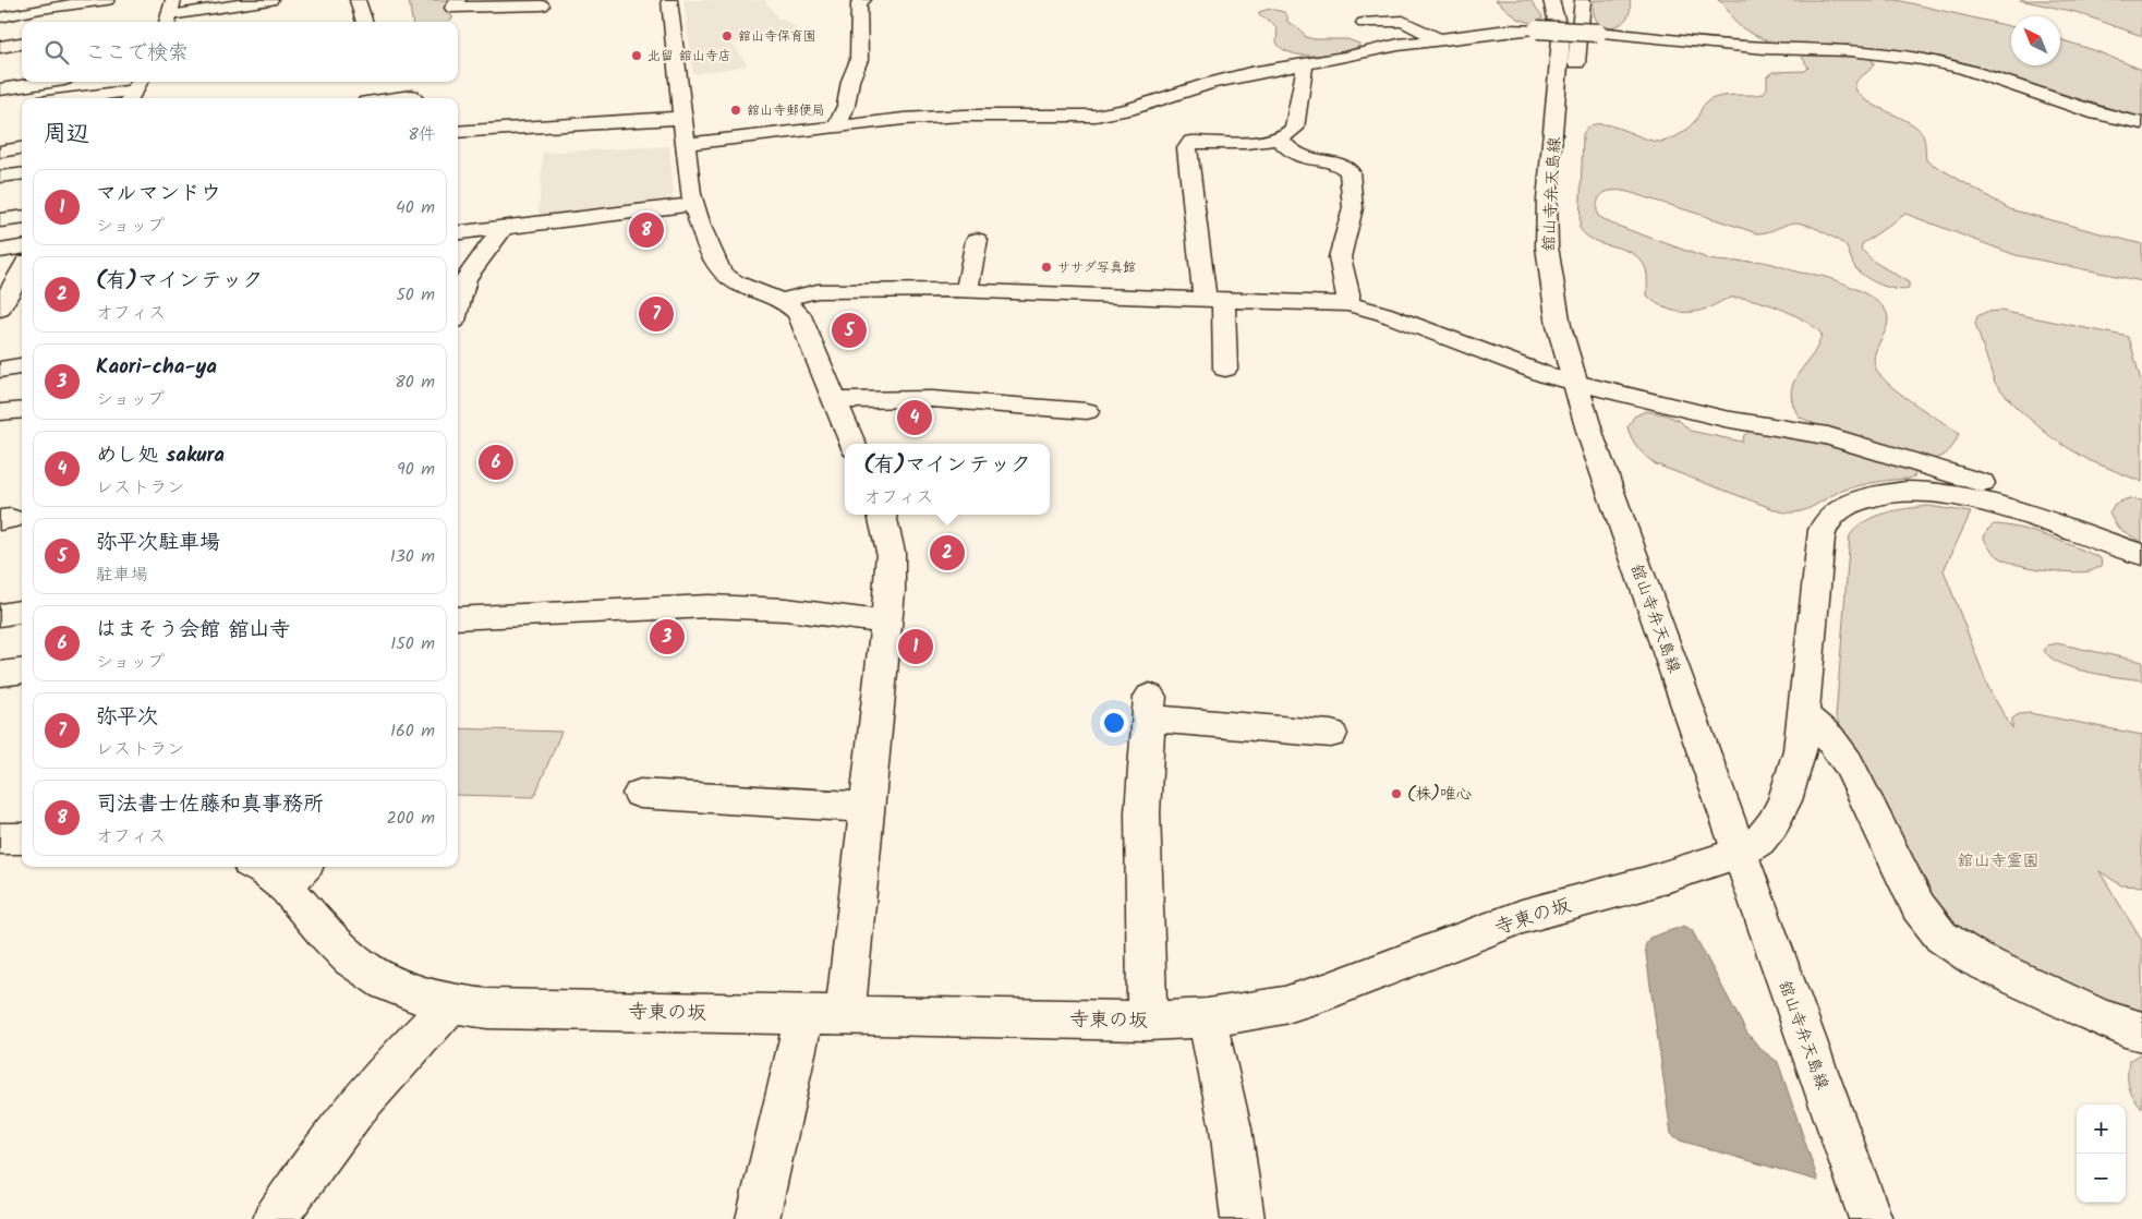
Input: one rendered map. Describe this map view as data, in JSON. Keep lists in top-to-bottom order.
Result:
{
  "streets": {
    "street": ["舘山寺弁天島線", "寺東の坂"]
  },
  "crossings": [
    ["舘山寺弁天島線", "寺東の坂"]
  ],
  "parks": ["舘山寺霊園"],
  "places": [
    "舘山寺保育園",
    "北留 舘山寺店",
    "舘山寺郵便局",
    "ササダ写真館",
    "(株)唯心"
  ],
  "north": "top left",
  "page": {
    "search": "ここで検索",
    "heading": ["周辺", "8件"],
    "list": [
      {
        "mark": "1",
        "name": "マルマンドウ",
        "note": "ショップ",
        "value": "40 m"
      },
      {
        "mark": "2",
        "name": "(有)マインテック",
        "note": "オフィス",
        "value": "50 m"
      },
      {
        "mark": "3",
        "name": "Kaori-cha-ya",
        "note": "ショップ",
        "value": "80 m"
      },
      {
        "mark": "4",
        "name": "めし処 sakura",
        "note": "レストラン",
        "value": "90 m"
      },
      {
        "mark": "5",
        "name": "弥平次駐車場",
        "note": "駐車場",
        "value": "130 m"
      },
      {
        "mark": "6",
        "name": "はまそう会館 舘山寺",
        "note": "ショップ",
        "value": "150 m"
      },
      {
        "mark": "7",
        "name": "弥平次",
        "note": "レストラン",
        "value": "160 m"
      },
      {
        "mark": "8",
        "name": "司法書士佐藤和真事務所",
        "note": "オフィス",
        "value": "200 m"
      }
    ],
    "pins": [
      "8",
      "7",
      "5",
      "4",
      "6",
      "2",
      "3",
      "1"
    ],
    "popup": ["(有)マインテック", "オフィス"],
    "map_buttons": ["+", "−"]
  }
}
